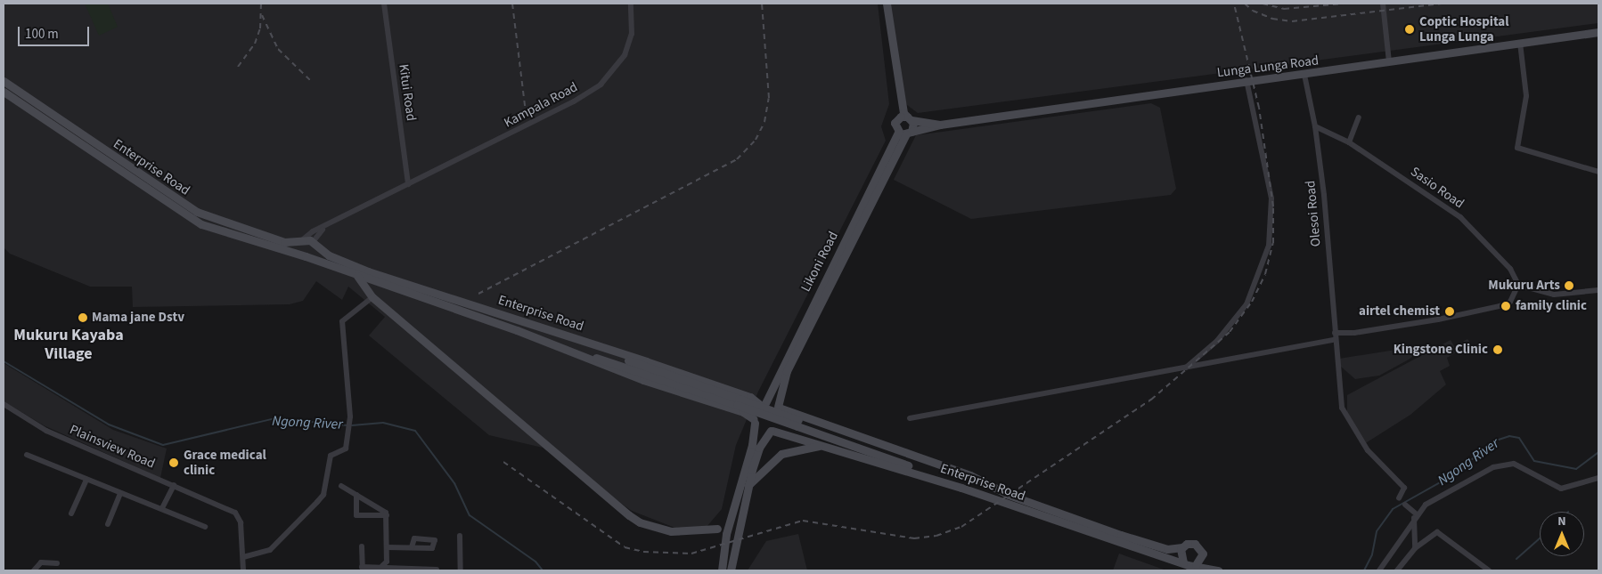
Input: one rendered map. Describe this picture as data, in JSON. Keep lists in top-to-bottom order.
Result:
{
  "streets": {
    "main road": ["Lunga Lunga Road", "Enterprise Road", "Likoni Road"],
    "street": [
      "Kitui Road",
      "Kampala Road",
      "Sasio Road",
      "Olesoi Road",
      "Plainsview Road"
    ]
  },
  "crossings": [
    ["Lunga Lunga Road", "Olesoi Road"],
    ["Lunga Lunga Road", "Likoni Road"],
    ["Kitui Road", "Kampala Road"],
    ["Kampala Road", "Enterprise Road"],
    ["Enterprise Road", "Likoni Road"],
    ["Sasio Road", "Olesoi Road"]
  ],
  "districts": ["Mukuru Kayaba Village"],
  "water": ["Ngong River"],
  "places": [
    "Coptic Hospital Lunga Lunga",
    "Mukuru Arts",
    "family clinic",
    "airtel chemist",
    "Mama jane Dstv",
    "Kingstone Clinic",
    "Grace medical clinic"
  ],
  "scale_bar": "100 m",
  "north": "top"
}
